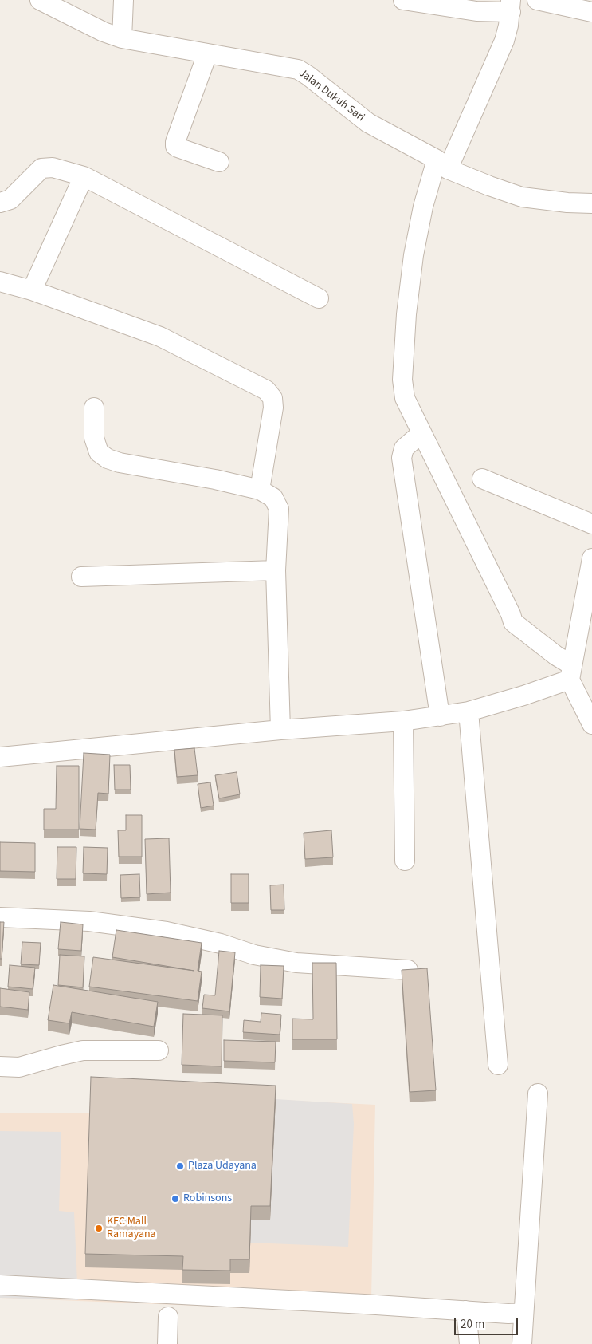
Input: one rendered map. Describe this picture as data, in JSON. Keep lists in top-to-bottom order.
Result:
{
  "streets": {
    "street": ["Jalan Dukuh Sari"]
  },
  "places": ["Plaza Udayana", "Robinsons", "KFC Mall Ramayana"],
  "scale_bar": "20 m"
}
